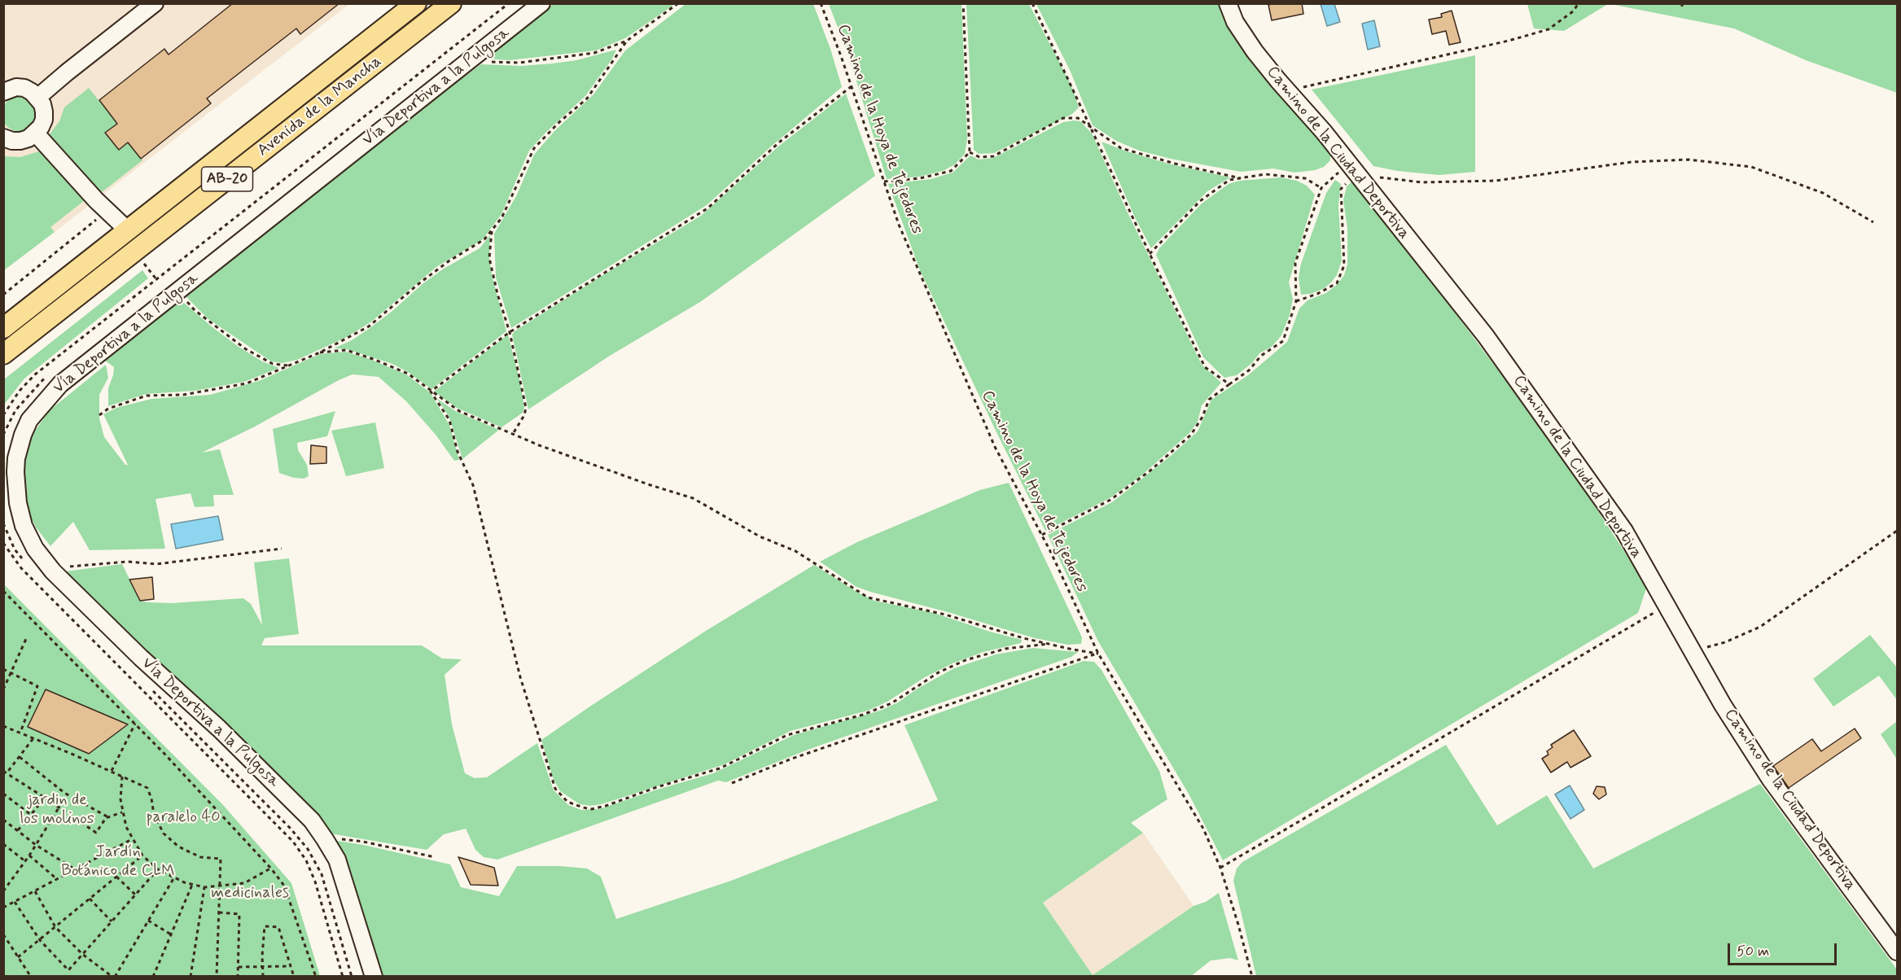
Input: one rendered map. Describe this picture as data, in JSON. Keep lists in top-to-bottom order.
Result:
{
  "streets": {
    "main road": ["Avenida de la Mancha", "AB-20"],
    "street": ["Vía Deportiva a la Pulgosa", "Camino de la Ciudad Deportiva"],
    "path": ["Camino de la Hoya de Tejedores"]
  },
  "parks": [
    "jardin de los molinos",
    "paralelo 40",
    "Jardín Botánico de CLM",
    "medicinales"
  ],
  "scale_bar": "50 m"
}
